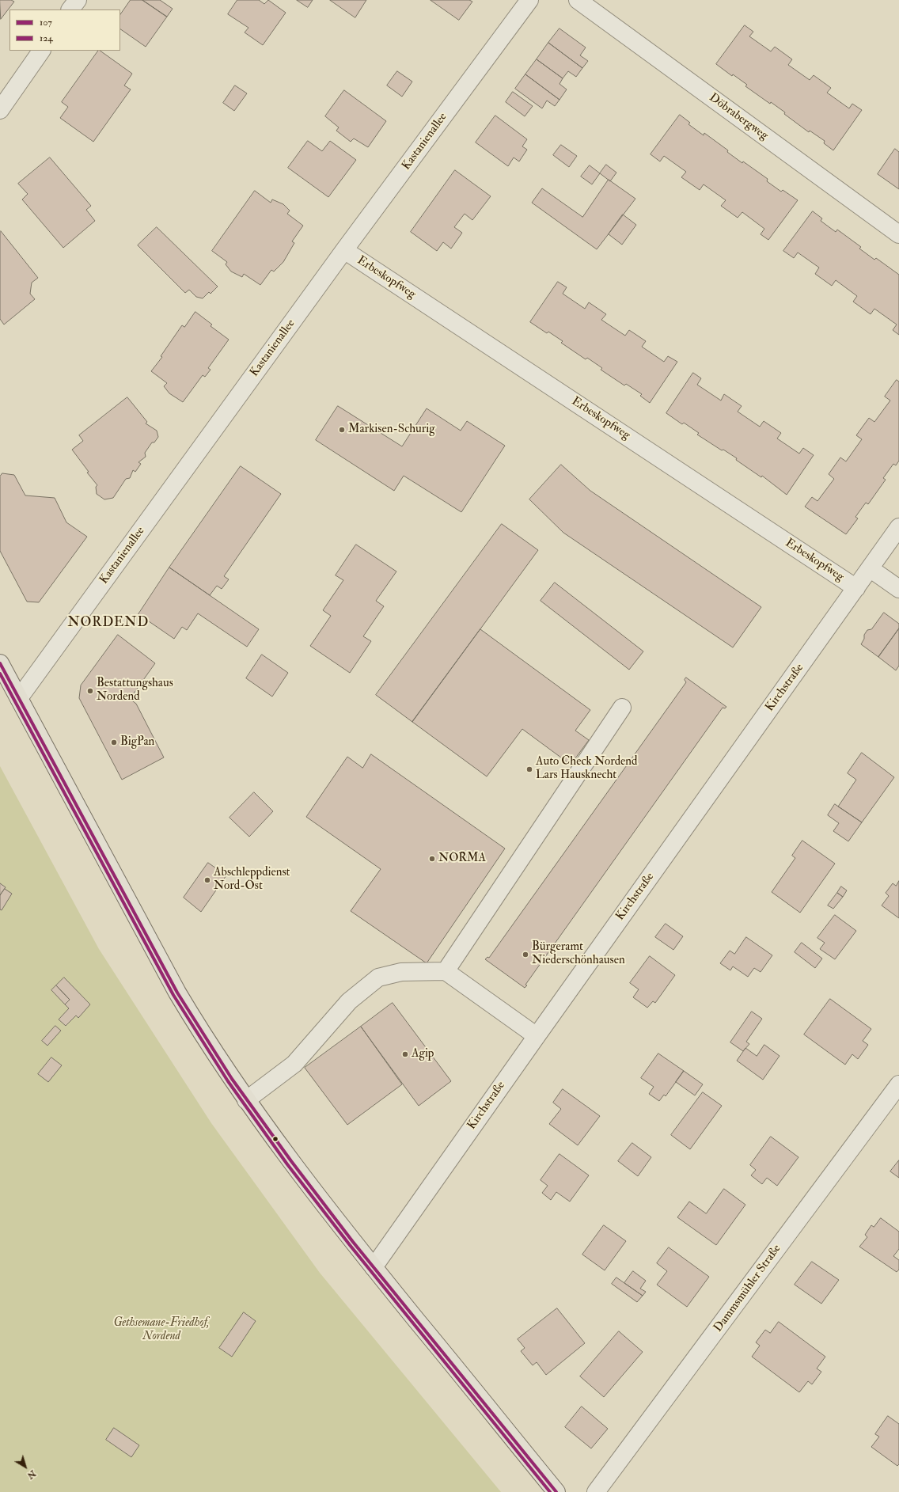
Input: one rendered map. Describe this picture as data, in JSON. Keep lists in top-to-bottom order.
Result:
{
  "streets": {
    "street": [
      "Döbrabergweg",
      "Kastanienallee",
      "Erbeskopfweg",
      "Kirchstraße",
      "Dammsmühler Straße"
    ]
  },
  "crossings": [
    ["Kastanienallee", "Erbeskopfweg"],
    ["Erbeskopfweg", "Kirchstraße"]
  ],
  "districts": ["NORDEND"],
  "parks": ["Gethsemane-Friedhof, Nordend"],
  "places": [
    "Markisen-Schurig",
    "Bestattungshaus Nordend",
    "BigPan",
    "Auto Check Nordend Lars Hausknecht",
    "NORMA",
    "Abschleppdienst Nord-Ost",
    "Bürgeramt Niederschönhausen",
    "Agip"
  ],
  "lines": ["transit line 107", "transit line 124"],
  "legend": ["107", "124"],
  "north": "bottom right"
}
